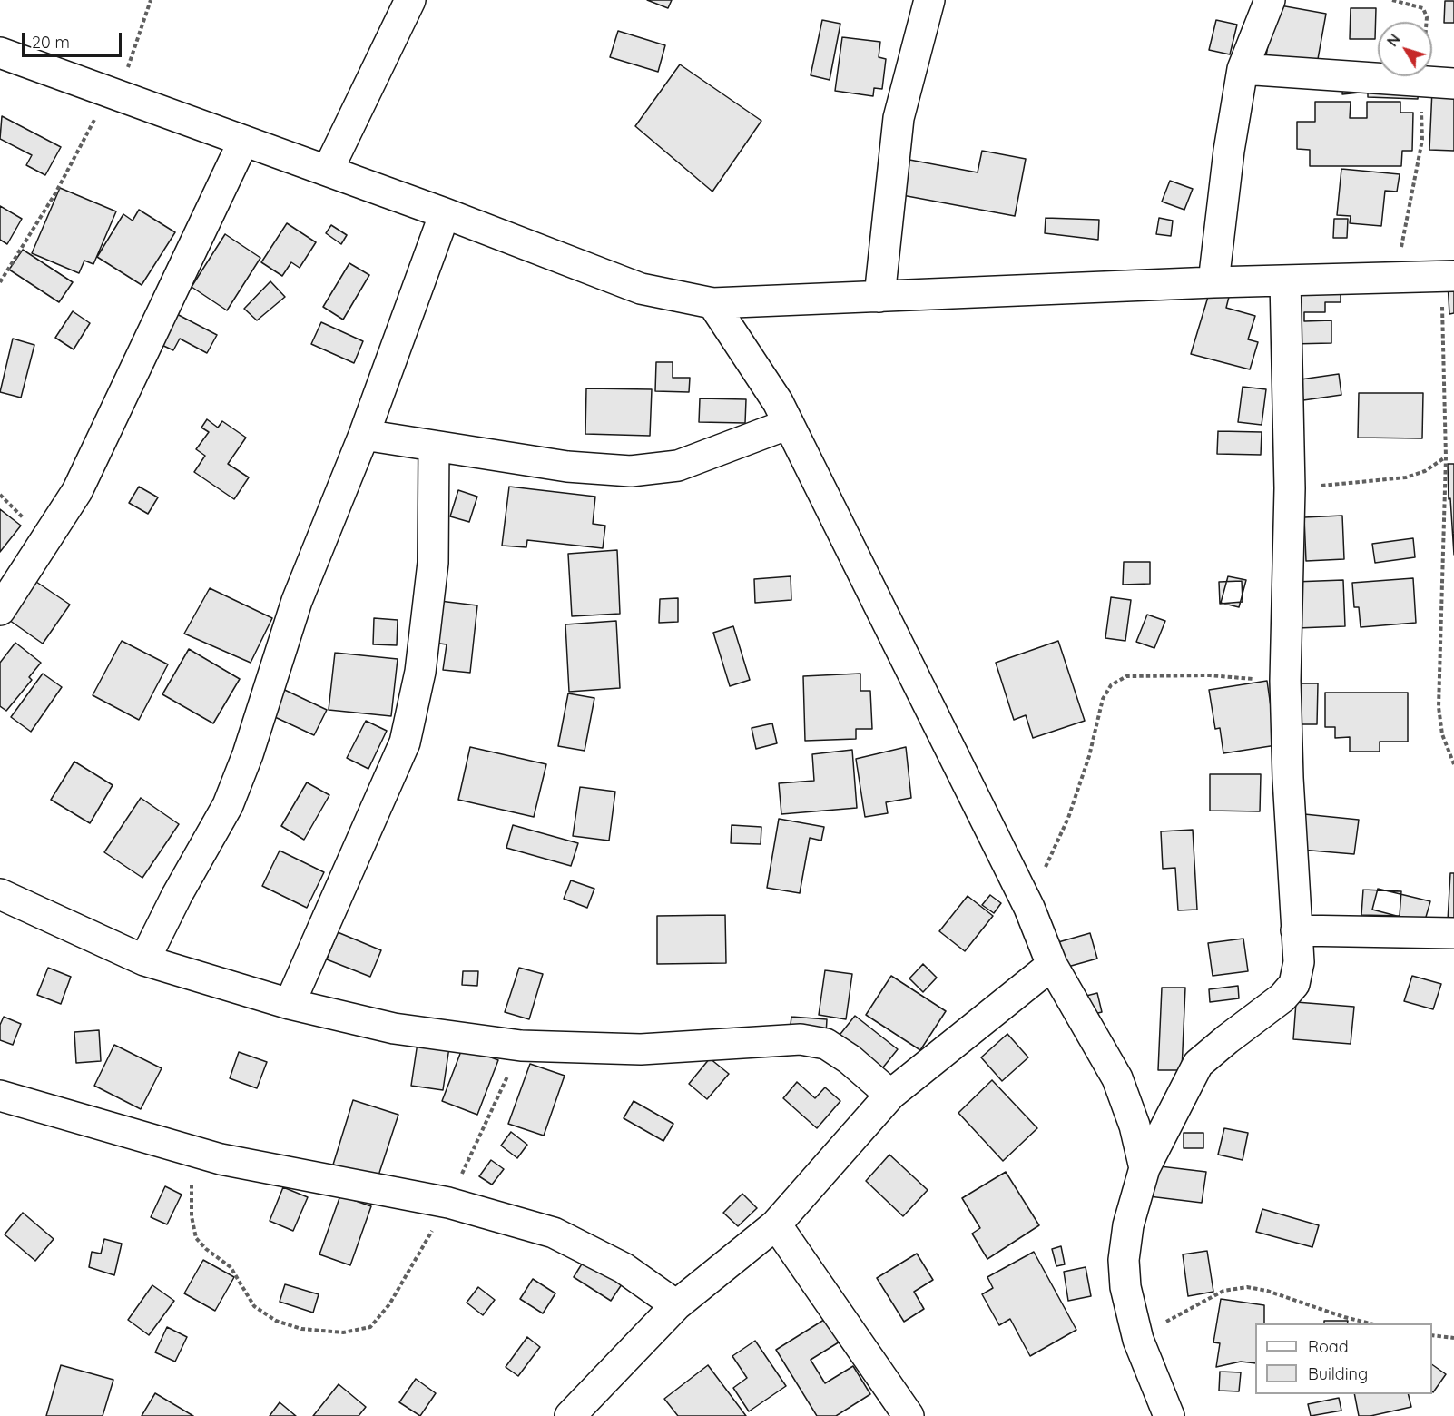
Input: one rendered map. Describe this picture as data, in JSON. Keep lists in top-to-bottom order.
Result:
{
  "legend": ["Road", "Building"],
  "scale_bar": "20 m",
  "north": "top left"
}
